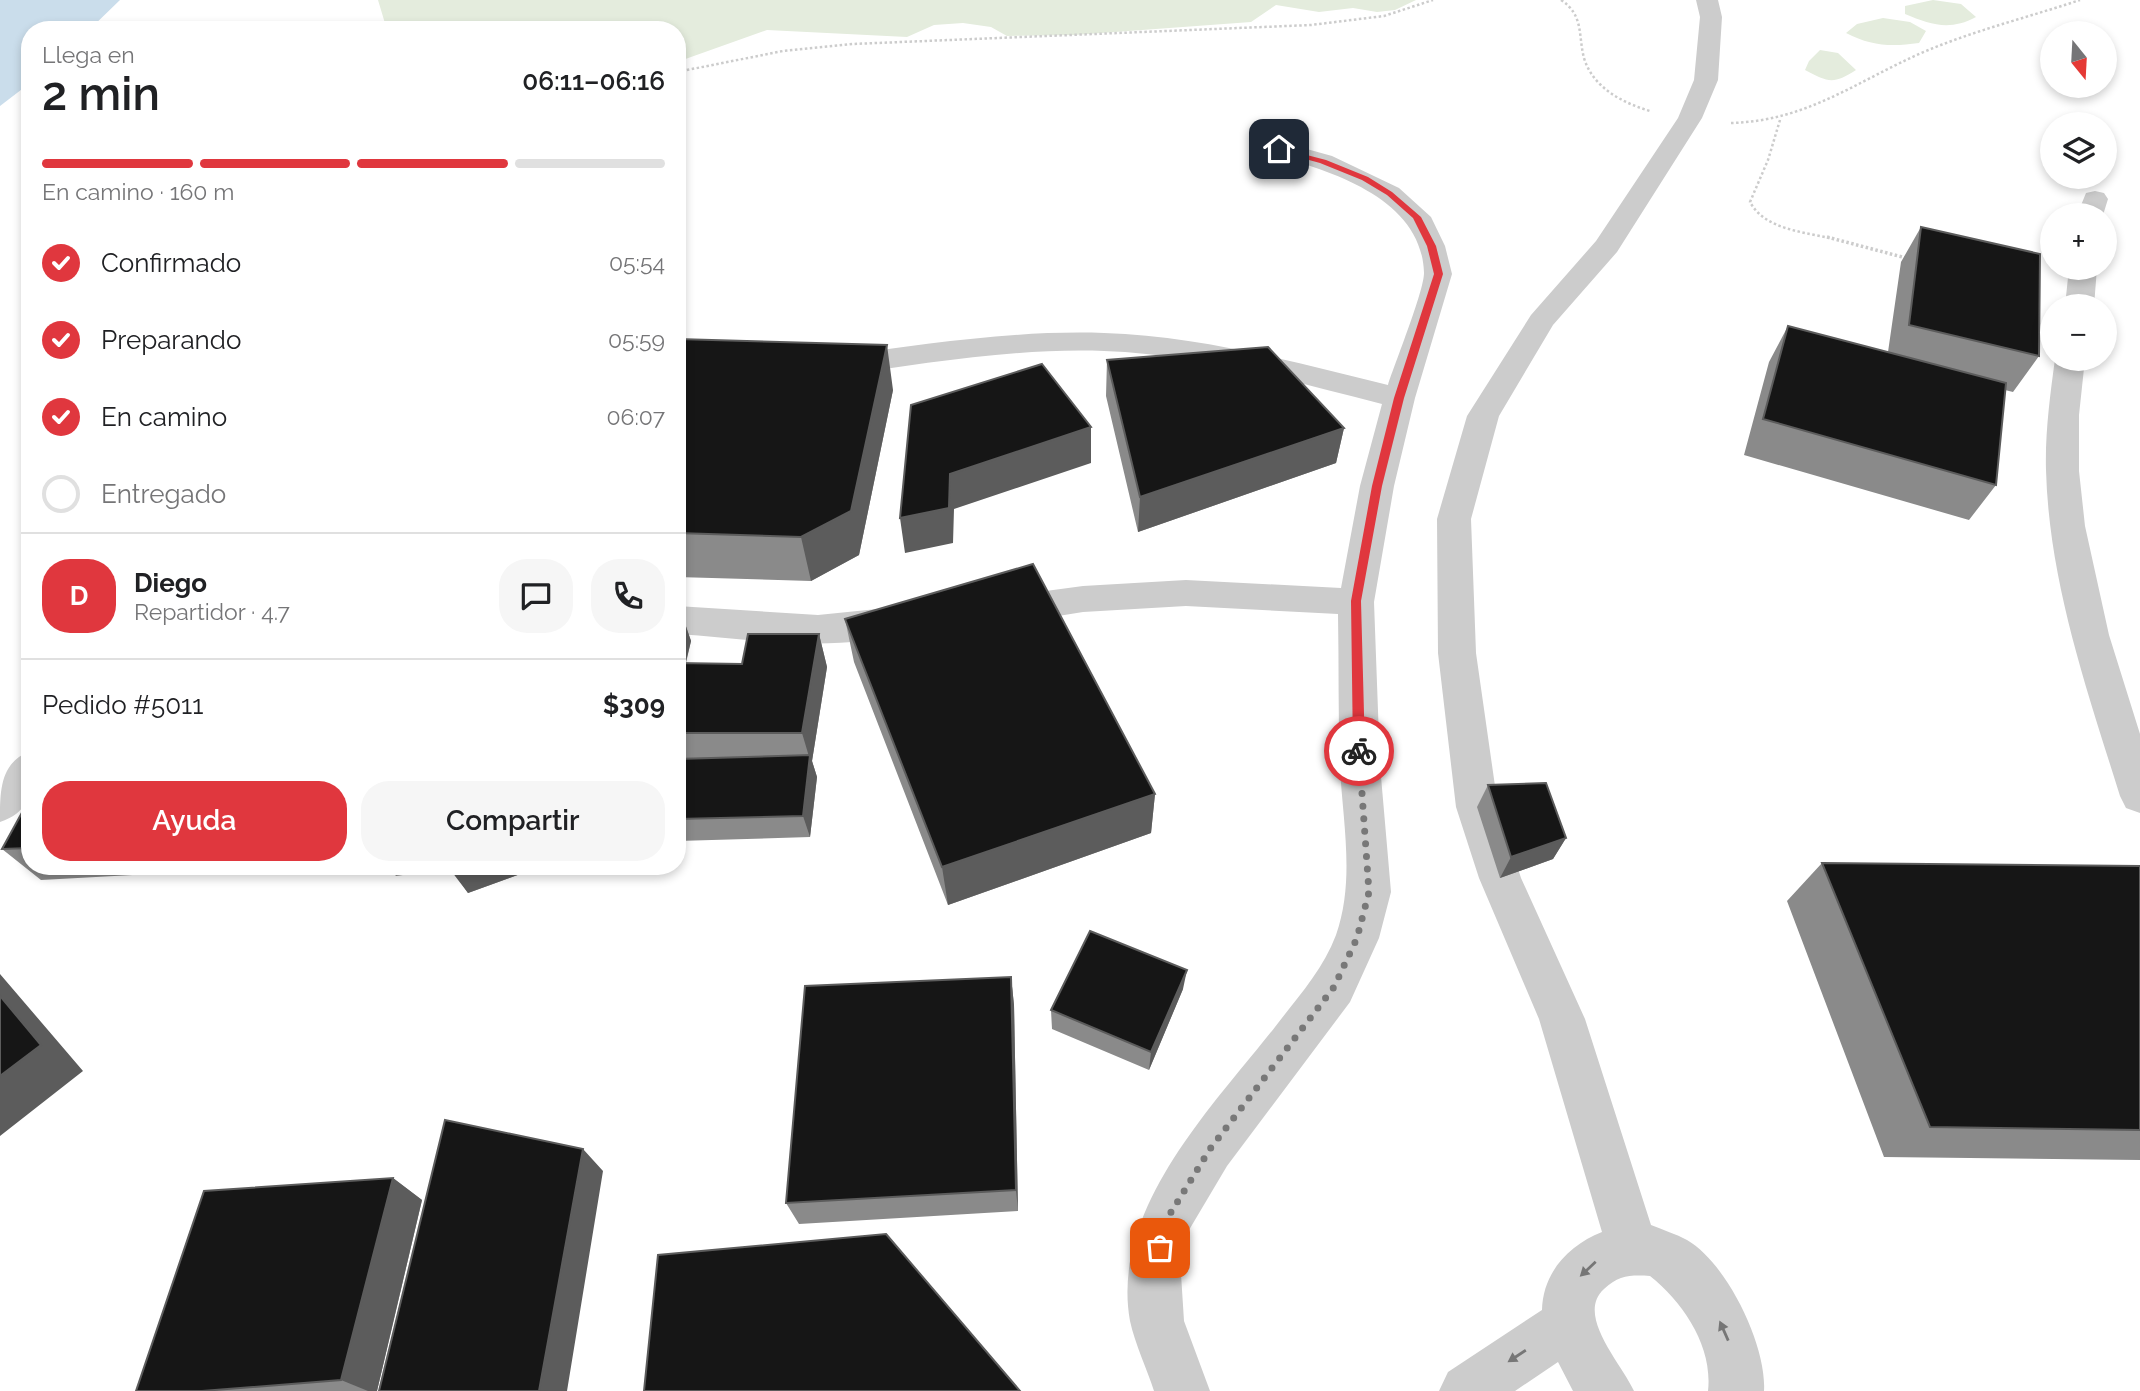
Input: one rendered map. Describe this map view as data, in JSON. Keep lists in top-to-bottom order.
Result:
{
  "north": "bottom",
  "page": {
    "map_buttons": ["+", "−"],
    "heading": ["2 min", "Llega en", "06:11–06:16"],
    "panel": [
      "Diego",
      "Repartidor · 4.7",
      "Pedido #5011",
      "$309"
    ],
    "bar": "En camino · 160 m",
    "list": [
      ["Confirmado", "05:54"],
      ["Preparando", "05:59"],
      ["En camino", "06:07"],
      "Entregado"
    ],
    "round": "D",
    "buttons": ["Ayuda", "Compartir"]
  }
}
